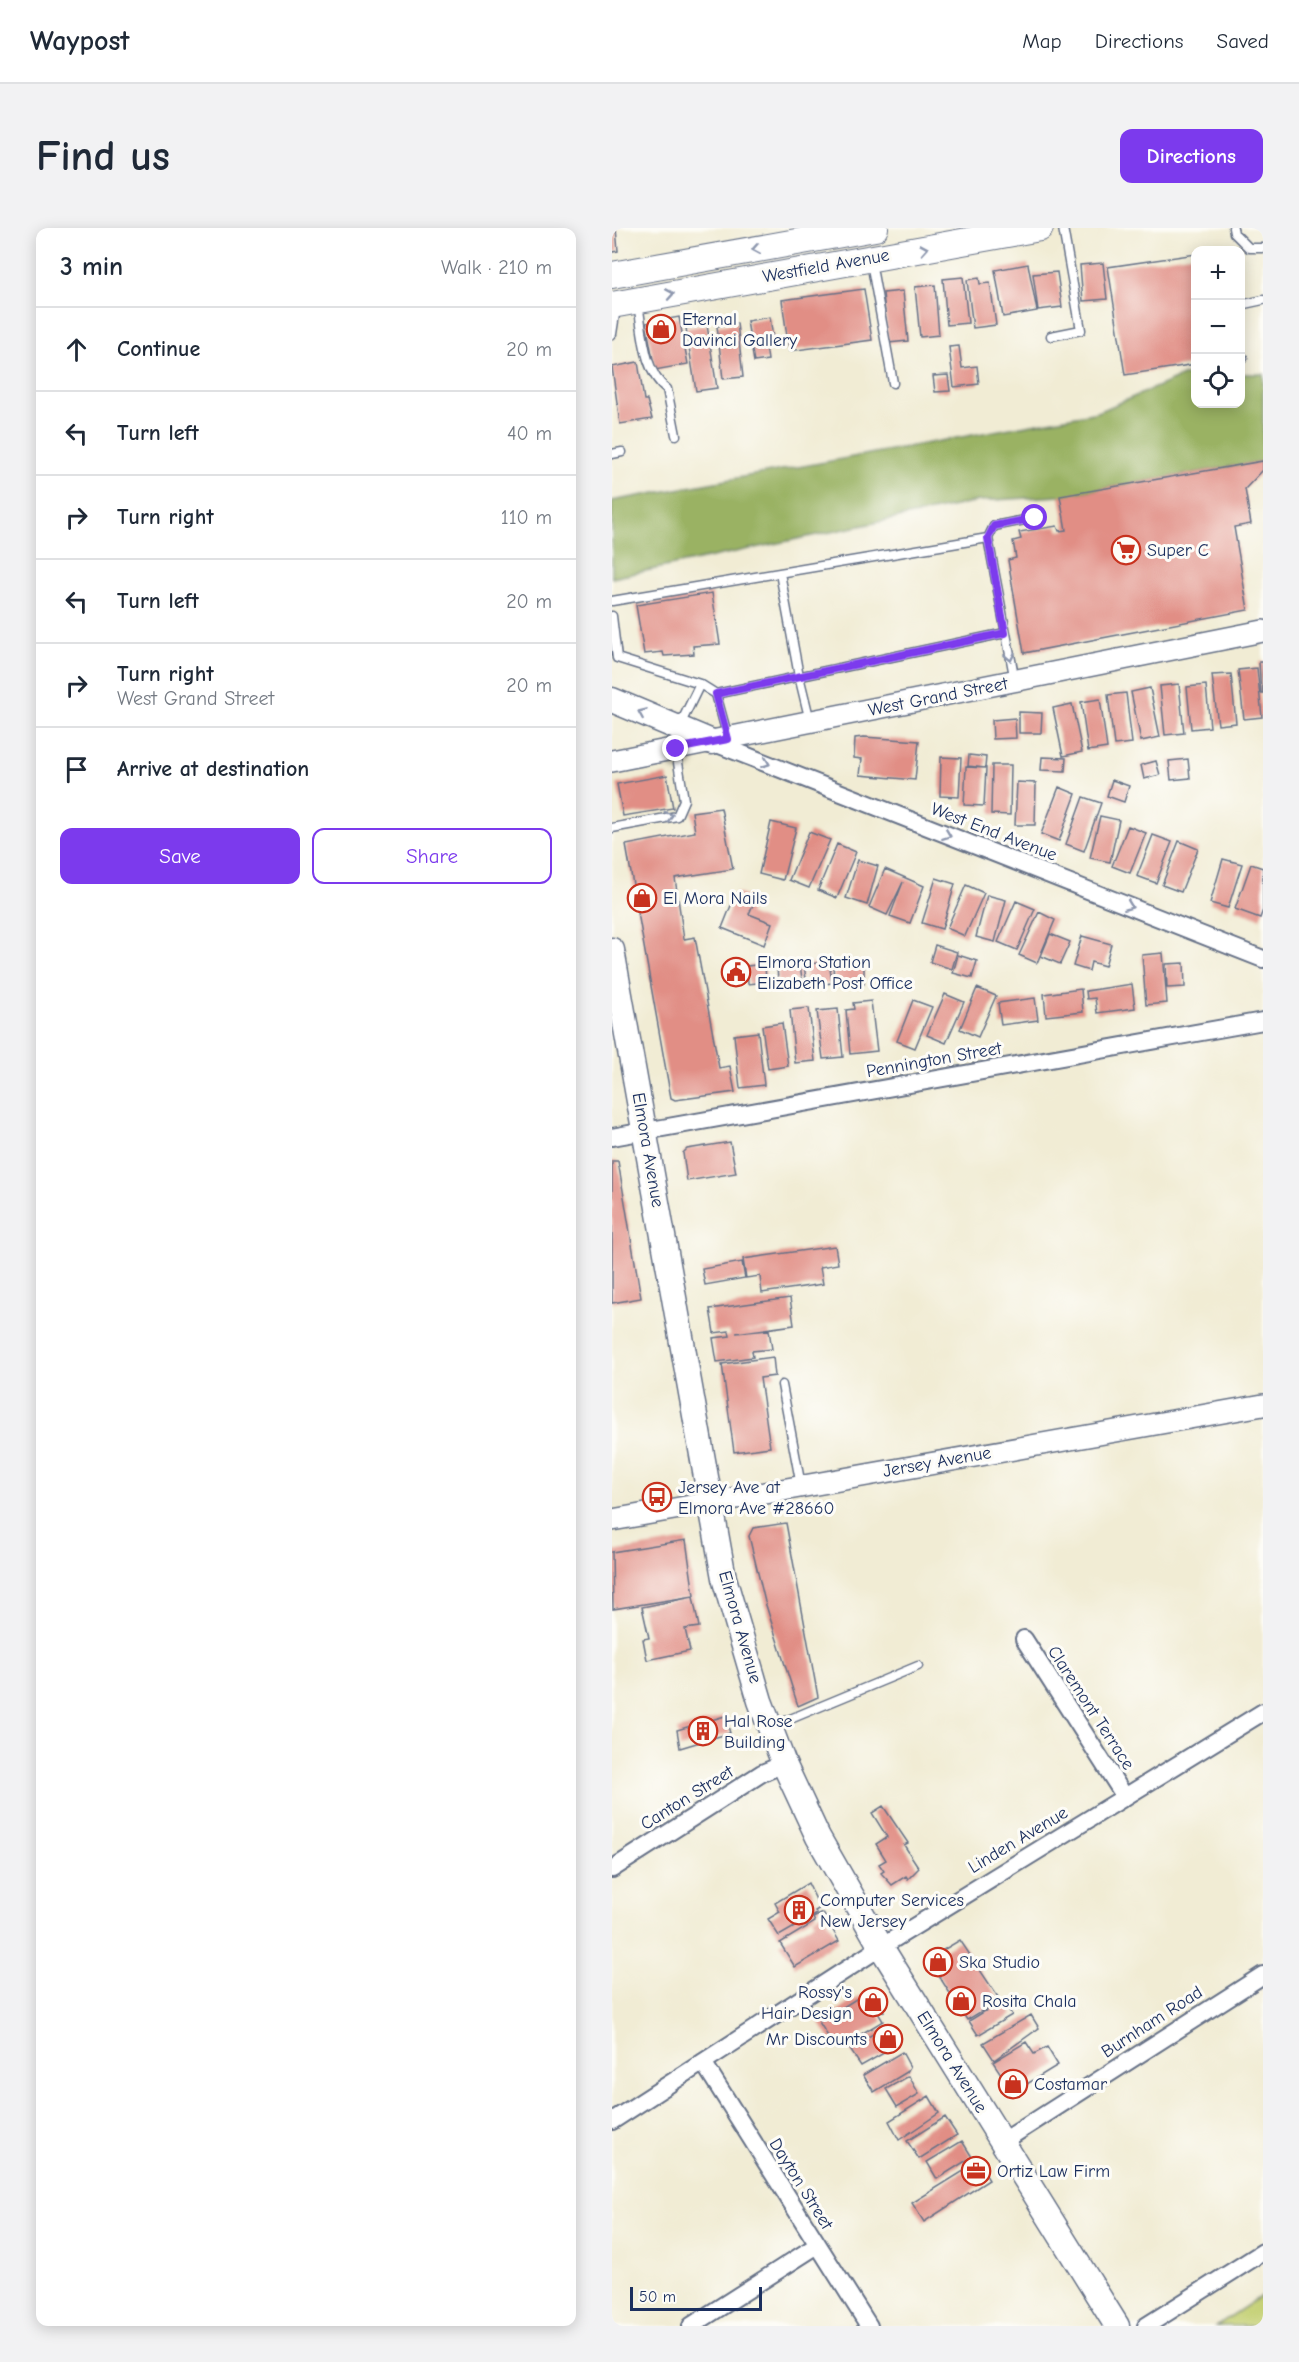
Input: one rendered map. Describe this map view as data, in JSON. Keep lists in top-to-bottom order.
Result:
{
  "streets": {
    "main road": ["Westfield Avenue", "Elmora Avenue"],
    "street": [
      "West Grand Street",
      "West End Avenue",
      "Pennington Street",
      "Jersey Avenue",
      "Claremont Terrace",
      "Canton Street",
      "Linden Avenue",
      "Burnham Road",
      "Dayton Street"
    ]
  },
  "crossings": [
    ["West Grand Street", "West End Avenue"],
    ["Pennington Street", "Elmora Avenue"],
    ["Elmora Avenue", "Jersey Avenue"],
    ["Elmora Avenue", "Canton Street"],
    ["Elmora Avenue", "Linden Avenue"],
    ["Elmora Avenue", "Burnham Road"],
    ["Claremont Terrace", "Linden Avenue"],
    ["Linden Avenue", "Dayton Street"]
  ],
  "one_way": ["West End Avenue"],
  "places": {
    "shop": [
      "Eternal Davinci Gallery",
      "El Mora Nails",
      "Ska Studio",
      "Rosita Chala",
      "Rossy's Hair Design",
      "Mr Discounts",
      "Costamar"
    ],
    "supermarket": ["Super C"],
    "public building": ["Elmora Station Elizabeth Post Office"],
    "bus stop": ["Jersey Ave at Elmora Ave #28660"],
    "building": ["Hal Rose Building", "Computer Services New Jersey"],
    "office": ["Ortiz Law Firm"]
  },
  "scale_bar": "50 m",
  "page": {
    "header": "Waypost",
    "nav": ["Map", "Directions", "Saved"],
    "buttons": [
      "Directions",
      ["Save", "Share"]
    ],
    "title": "Find us",
    "heading": ["3 min", "Walk · 210 m"],
    "map_buttons": ["+", "−"],
    "list": [
      ["Continue", "20 m"],
      ["Turn left", "40 m"],
      ["Turn right", "110 m"],
      ["Turn left", "20 m"],
      ["Turn right", "West Grand Street", "20 m"],
      "Arrive at destination"
    ],
    "scale": "50 m"
  }
}
